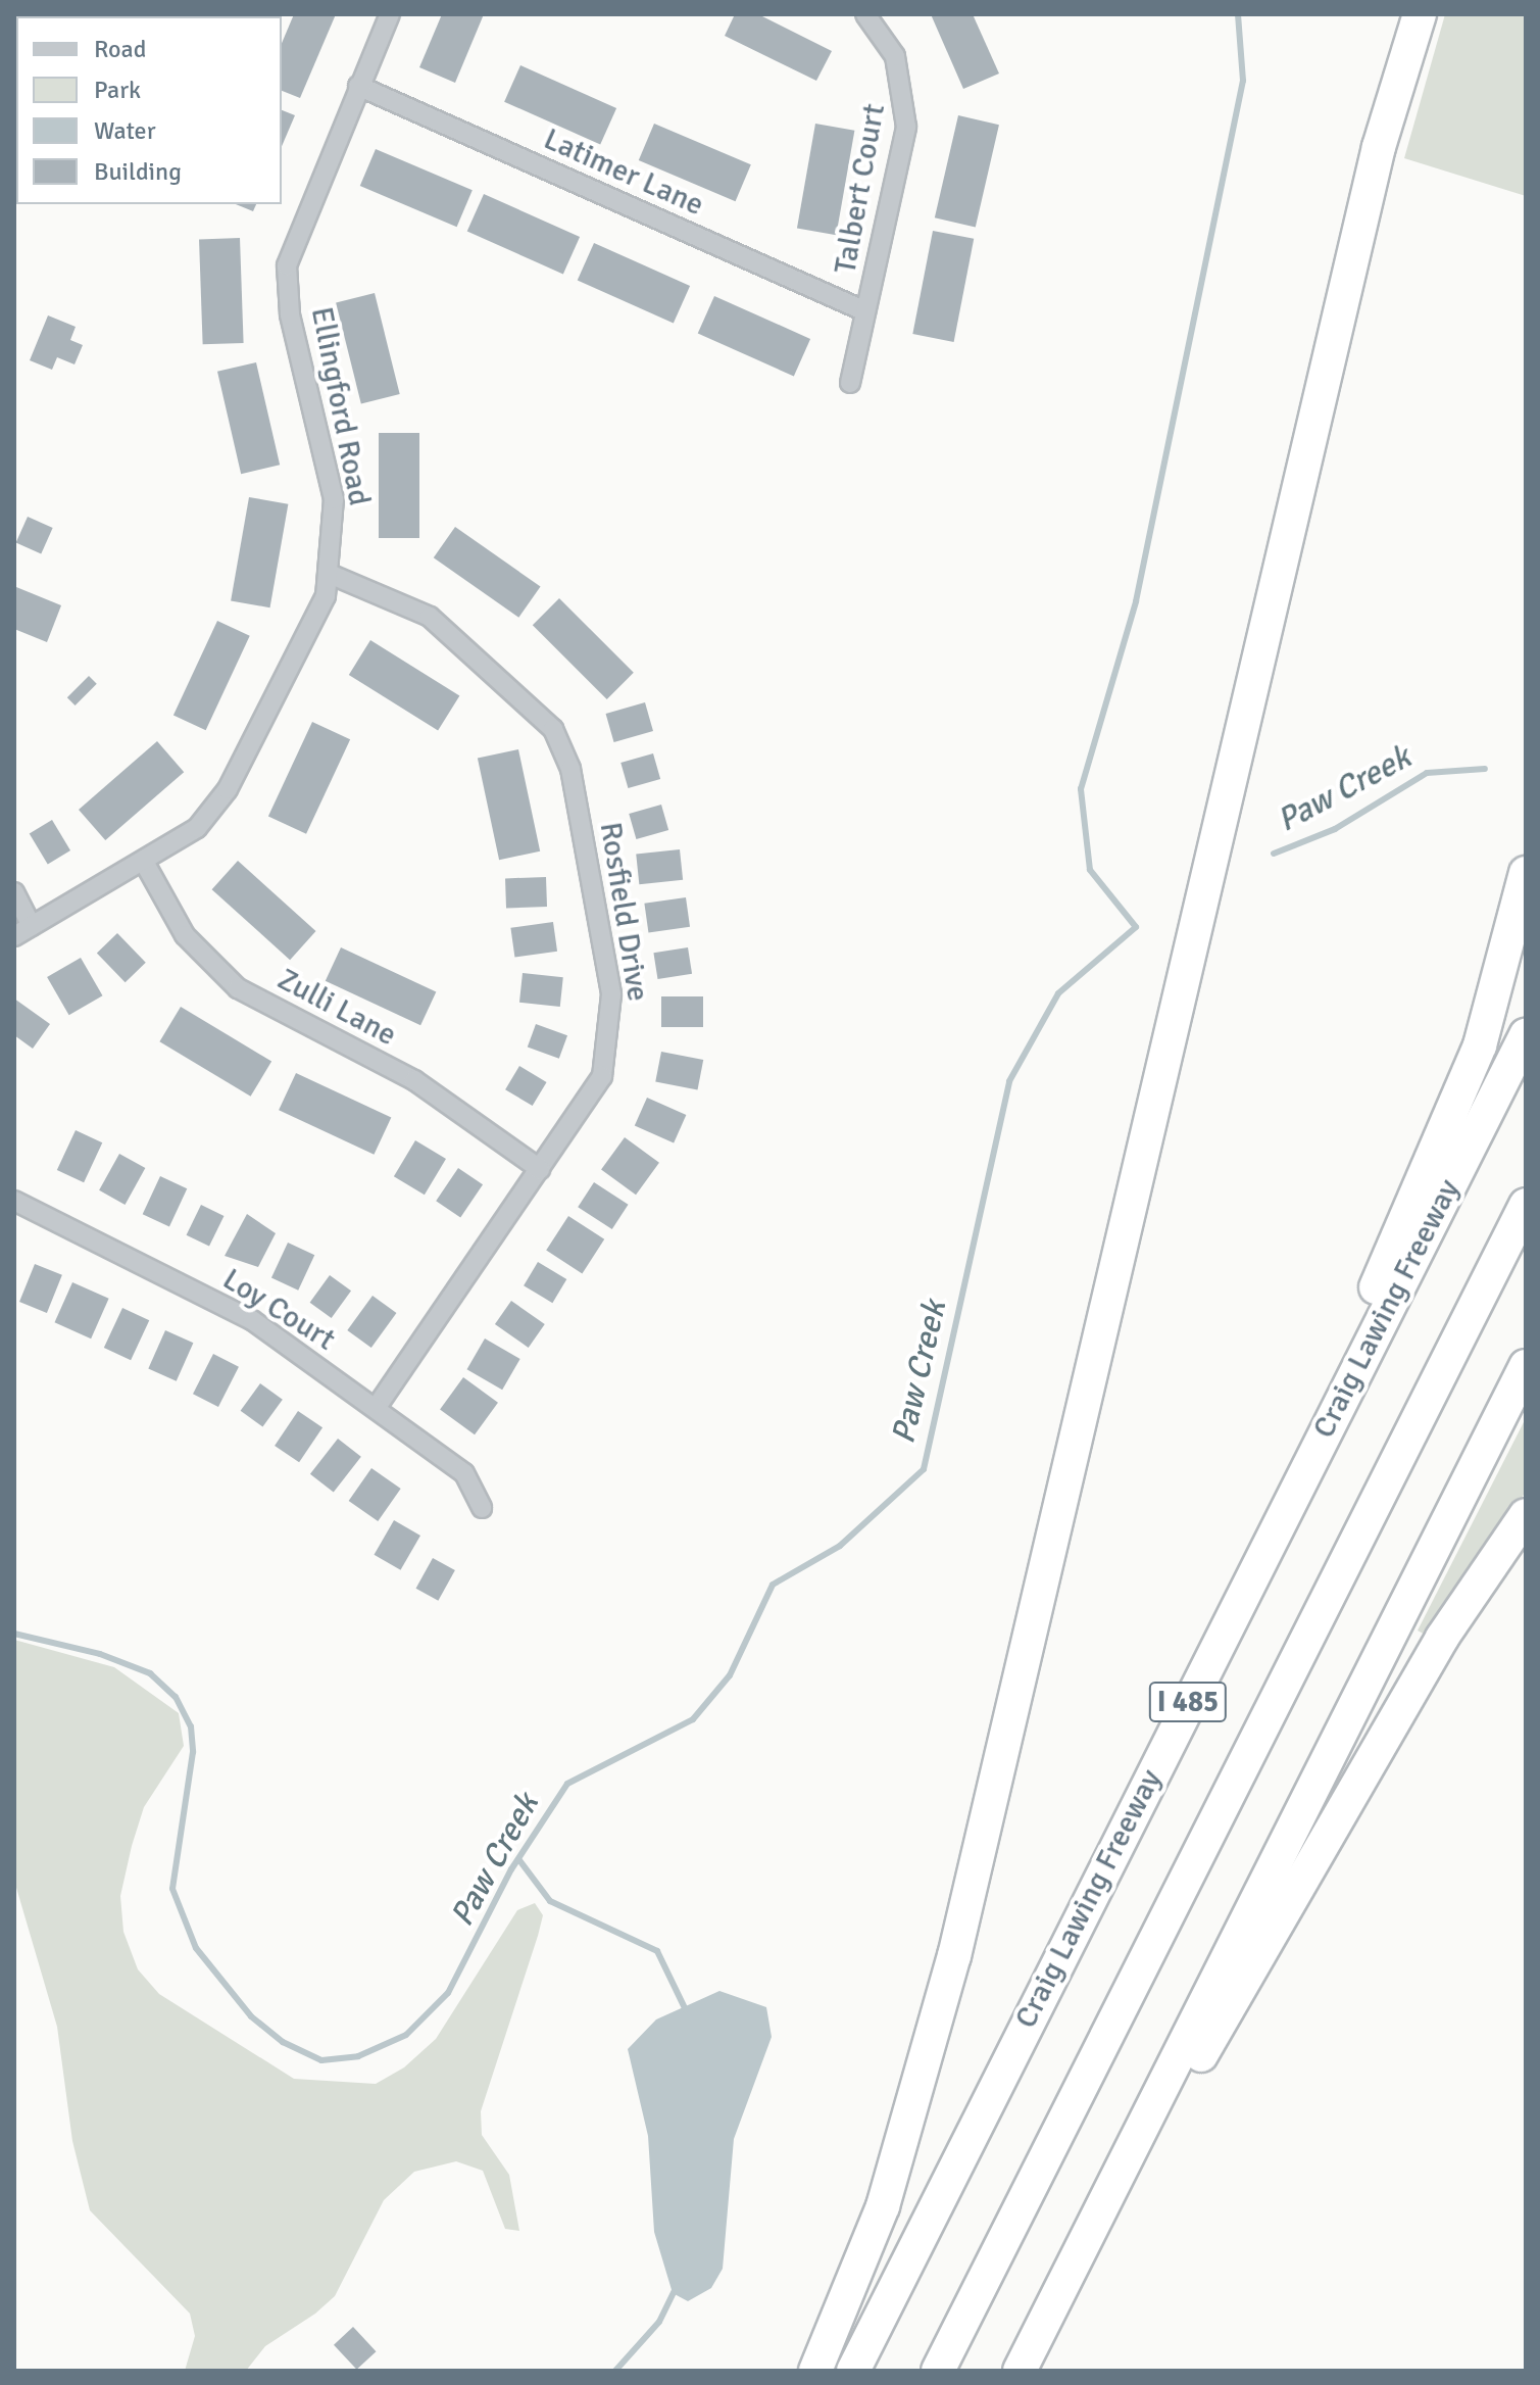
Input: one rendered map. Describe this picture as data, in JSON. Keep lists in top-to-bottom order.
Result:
{
  "streets": {
    "highway": ["Craig Lawing Freeway", "I 485"],
    "street": [
      "Latimer Lane",
      "Talbert Court",
      "Ellingford Road",
      "Rosfield Drive",
      "Zulli Lane",
      "Loy Court"
    ]
  },
  "crossings": [
    ["Latimer Lane", "Talbert Court"],
    ["Latimer Lane", "Ellingford Road"],
    ["Ellingford Road", "Rosfield Drive"],
    ["Ellingford Road", "Zulli Lane"],
    ["Rosfield Drive", "Zulli Lane"],
    ["Rosfield Drive", "Loy Court"]
  ],
  "water": ["Paw Creek"],
  "legend": [
    "Road",
    "Park",
    "Water",
    "Building"
  ]
}
